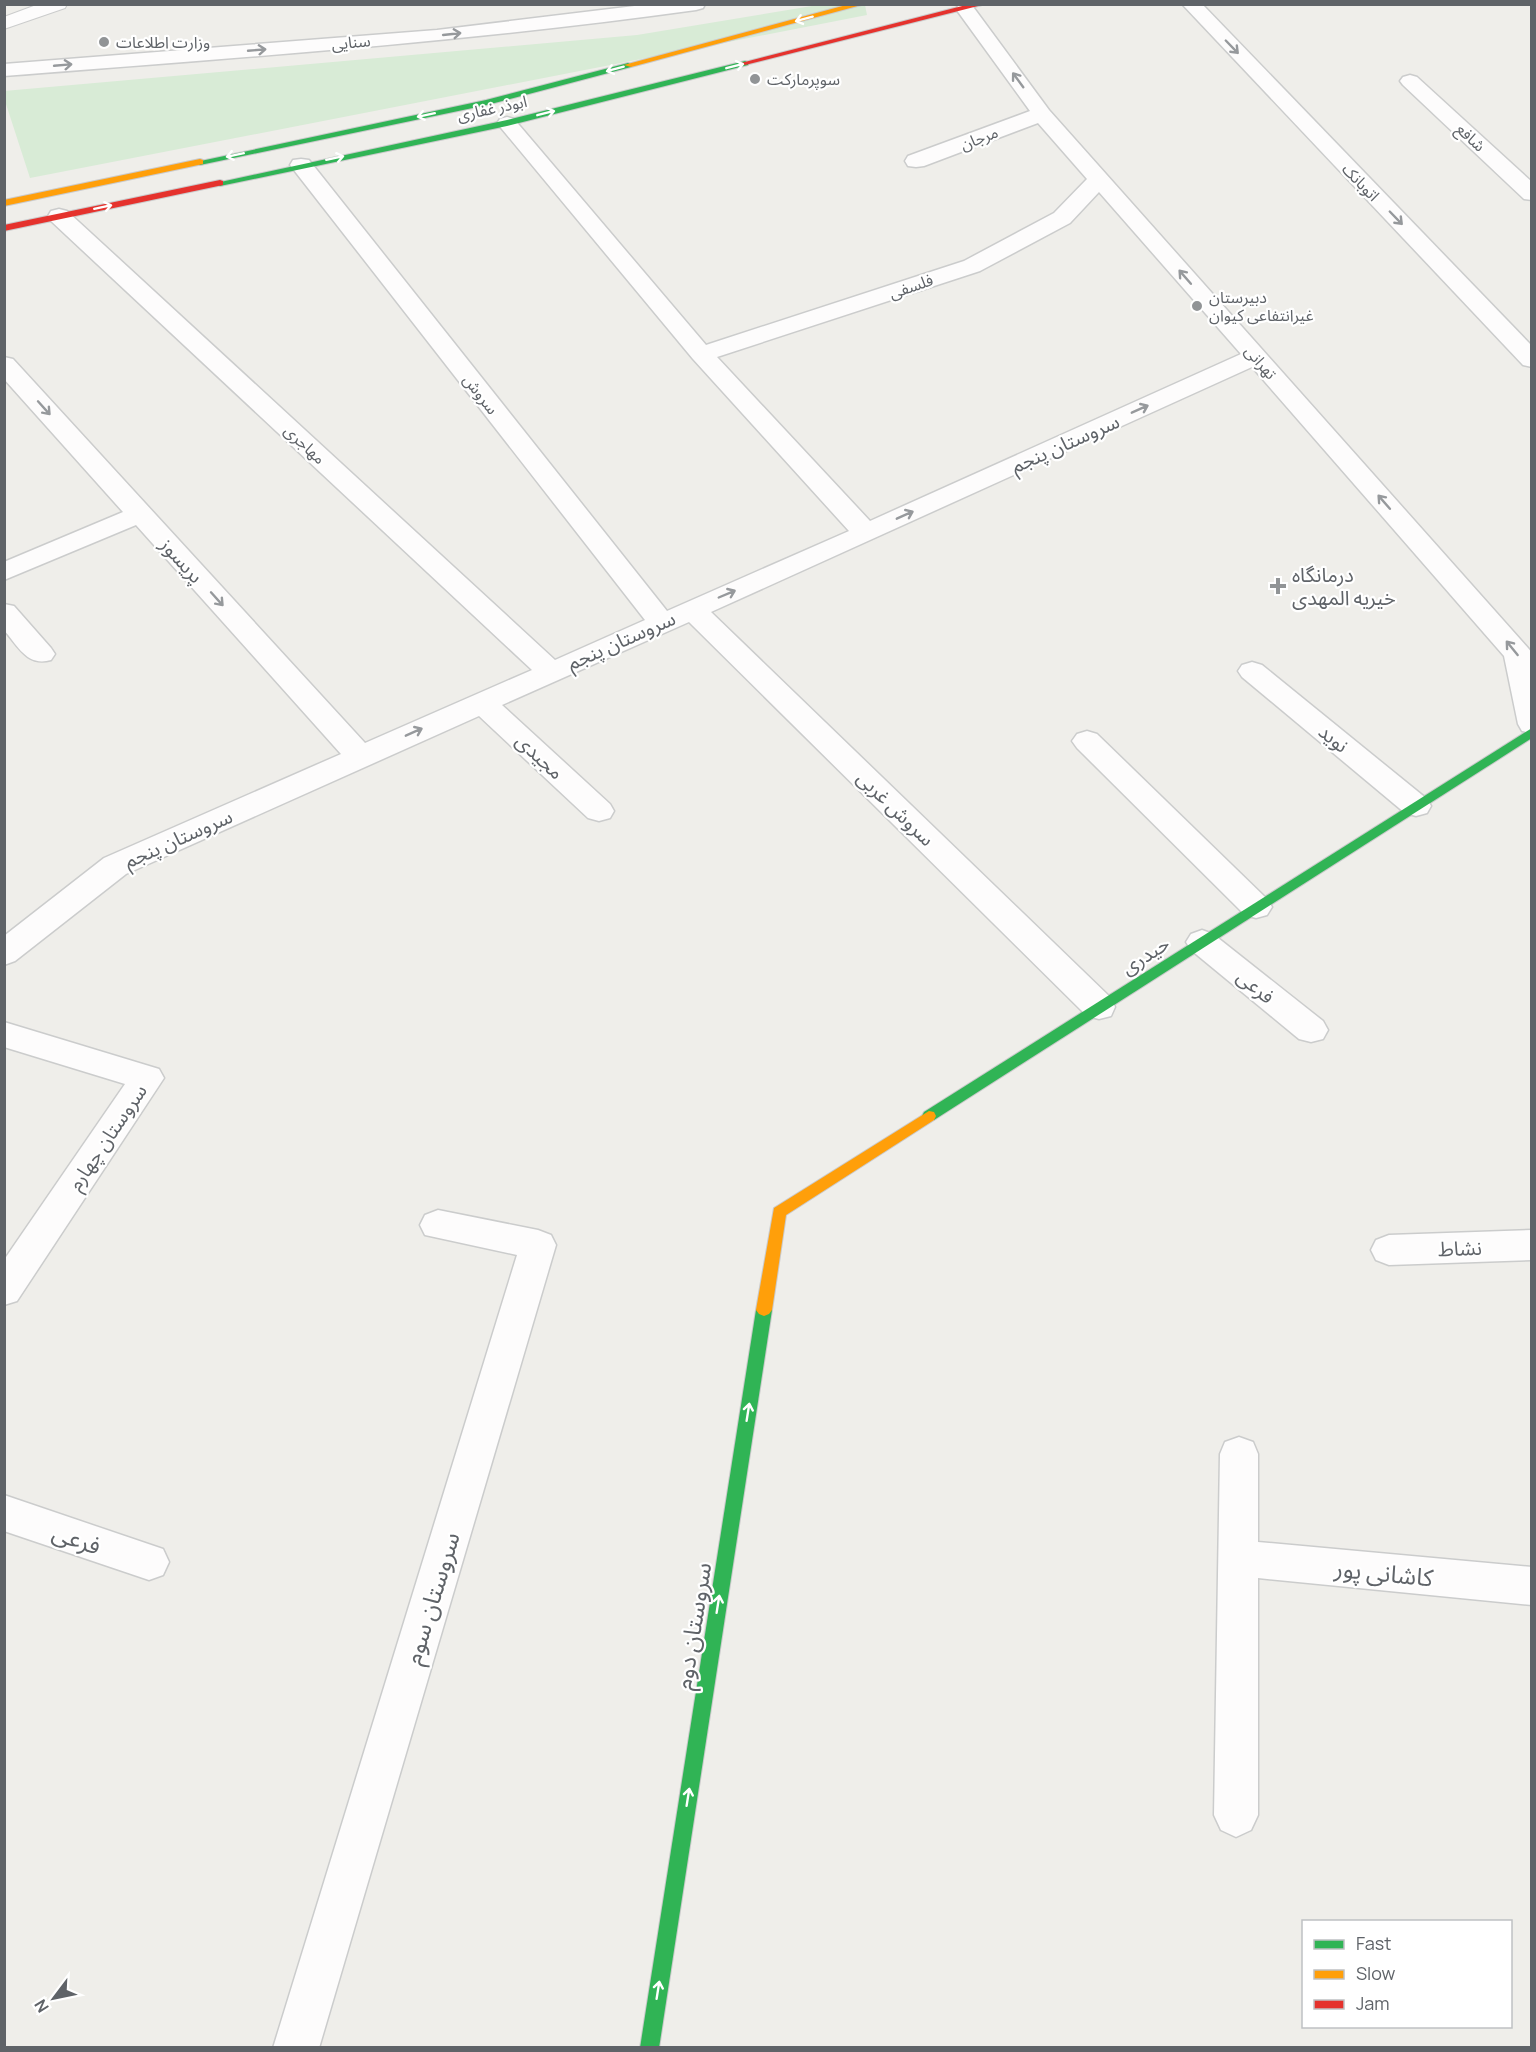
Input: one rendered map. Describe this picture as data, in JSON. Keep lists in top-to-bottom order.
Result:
{
  "streets": {
    "main road": ["ابوذر غفاری", "حیدری", "سروستان دوم"],
    "street": [
      "سنایی",
      "شافع",
      "مرجان",
      "اتوبانک",
      "فلسفی",
      "تهرانی",
      "سروش",
      "سروستان پنجم",
      "مهاجری",
      "پریسوز",
      "نوید",
      "مجیدی",
      "سروش غربی",
      "فرعی",
      "سروستان چهارم",
      "نشاط",
      "کاشانی پور",
      "سروستان سوم"
    ]
  },
  "crossings": [
    ["ابوذر غفاری", "تهرانی"],
    ["ابوذر غفاری", "سروش"],
    ["ابوذر غفاری", "مهاجری"],
    ["مرجان", "تهرانی"],
    ["فلسفی", "تهرانی"],
    ["تهرانی", "سروستان پنجم"],
    ["سروش", "سروستان پنجم"],
    ["سروستان پنجم", "مهاجری"],
    ["سروستان پنجم", "پریسوز"],
    ["سروستان پنجم", "مجیدی"],
    ["سروستان پنجم", "سروش غربی"],
    ["نوید", "حیدری"],
    ["سروش غربی", "حیدری"],
    ["حیدری", "فرعی"],
    ["حیدری", "سروستان دوم"]
  ],
  "one_way": [
    "سنایی",
    "اتوبانک",
    "تهرانی",
    "سروستان پنجم",
    "پریسوز",
    "سروستان دوم"
  ],
  "places": {
    "other": ["وزارت اطلاعات", "سوپرمارکت", "دبیرستان غیرانتفاعی کیوان"],
    "health": ["درمانگاه خیریه المهدی"]
  },
  "legend": ["Fast", "Slow", "Jam"],
  "north": "bottom left"
}
